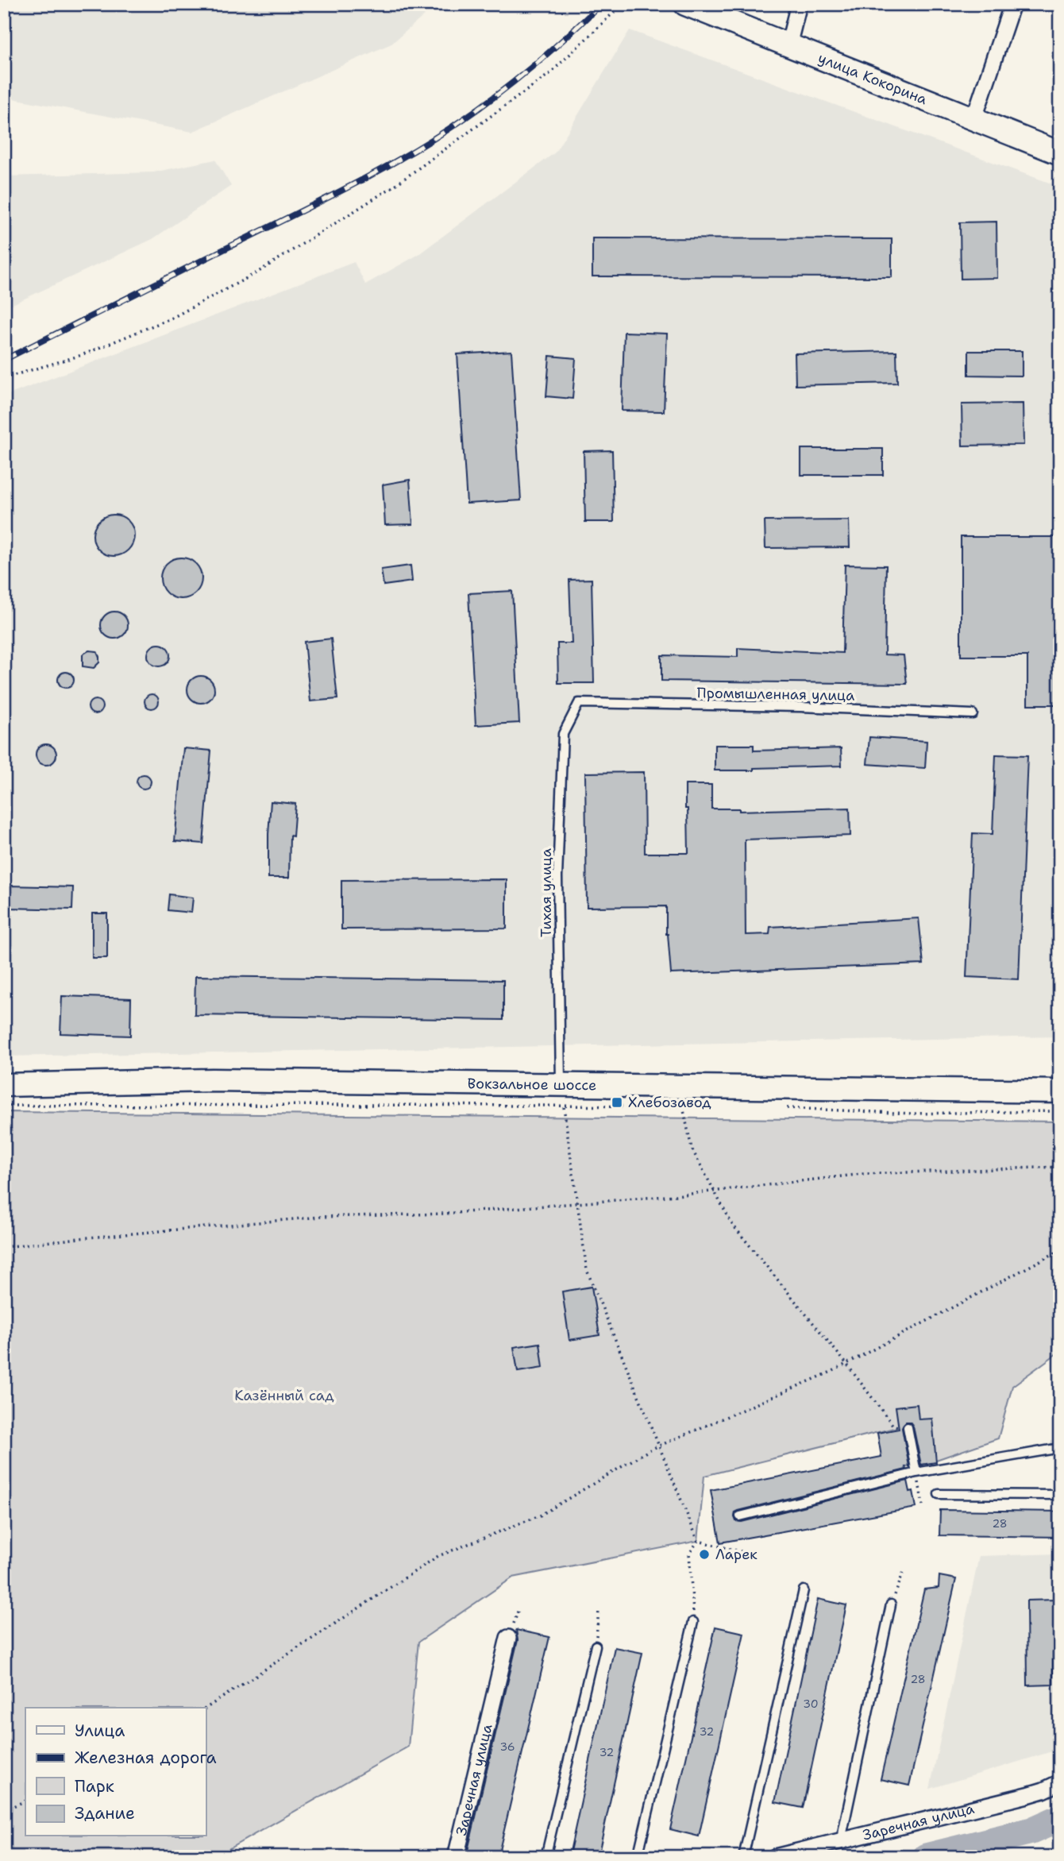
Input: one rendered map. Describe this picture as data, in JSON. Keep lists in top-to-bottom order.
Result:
{
  "streets": {
    "main road": ["улица Кокорина", "Вокзальное шоссе"],
    "street": ["Заречная улица"],
    "lane": ["Промышленная улица", "Тихая улица"]
  },
  "crossings": [
    ["Промышленная улица", "Тихая улица"],
    ["Тихая улица", "Вокзальное шоссе"]
  ],
  "parks": ["Казённый сад"],
  "places": {
    "transit": ["Хлебозавод"],
    "other": ["Ларек"]
  },
  "house_numbers": [
    "28",
    "28",
    "30",
    "32",
    "36",
    "32"
  ],
  "legend": [
    "Улица",
    "Железная дорога",
    "Парк",
    "Здание"
  ]
}
